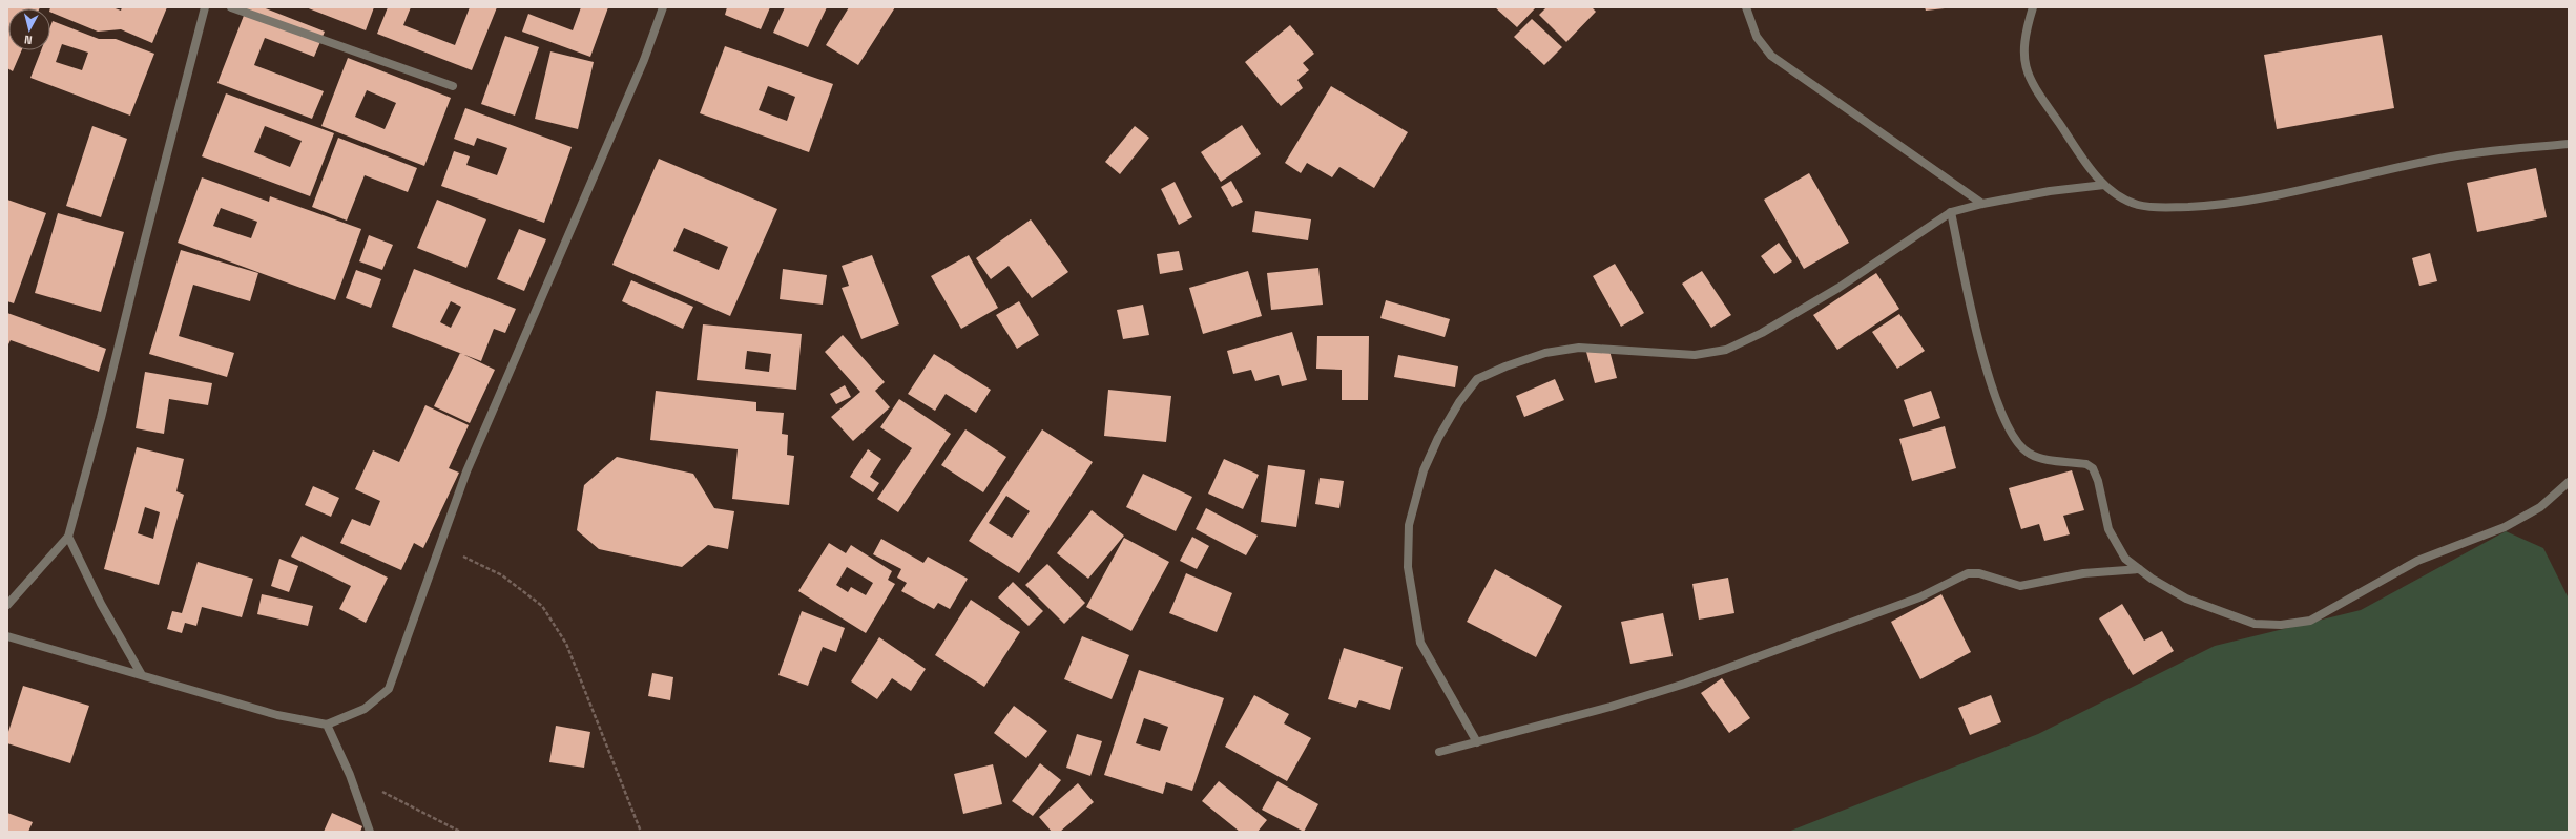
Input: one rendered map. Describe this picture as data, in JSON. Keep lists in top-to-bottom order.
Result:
{
  "north": "bottom"
}
